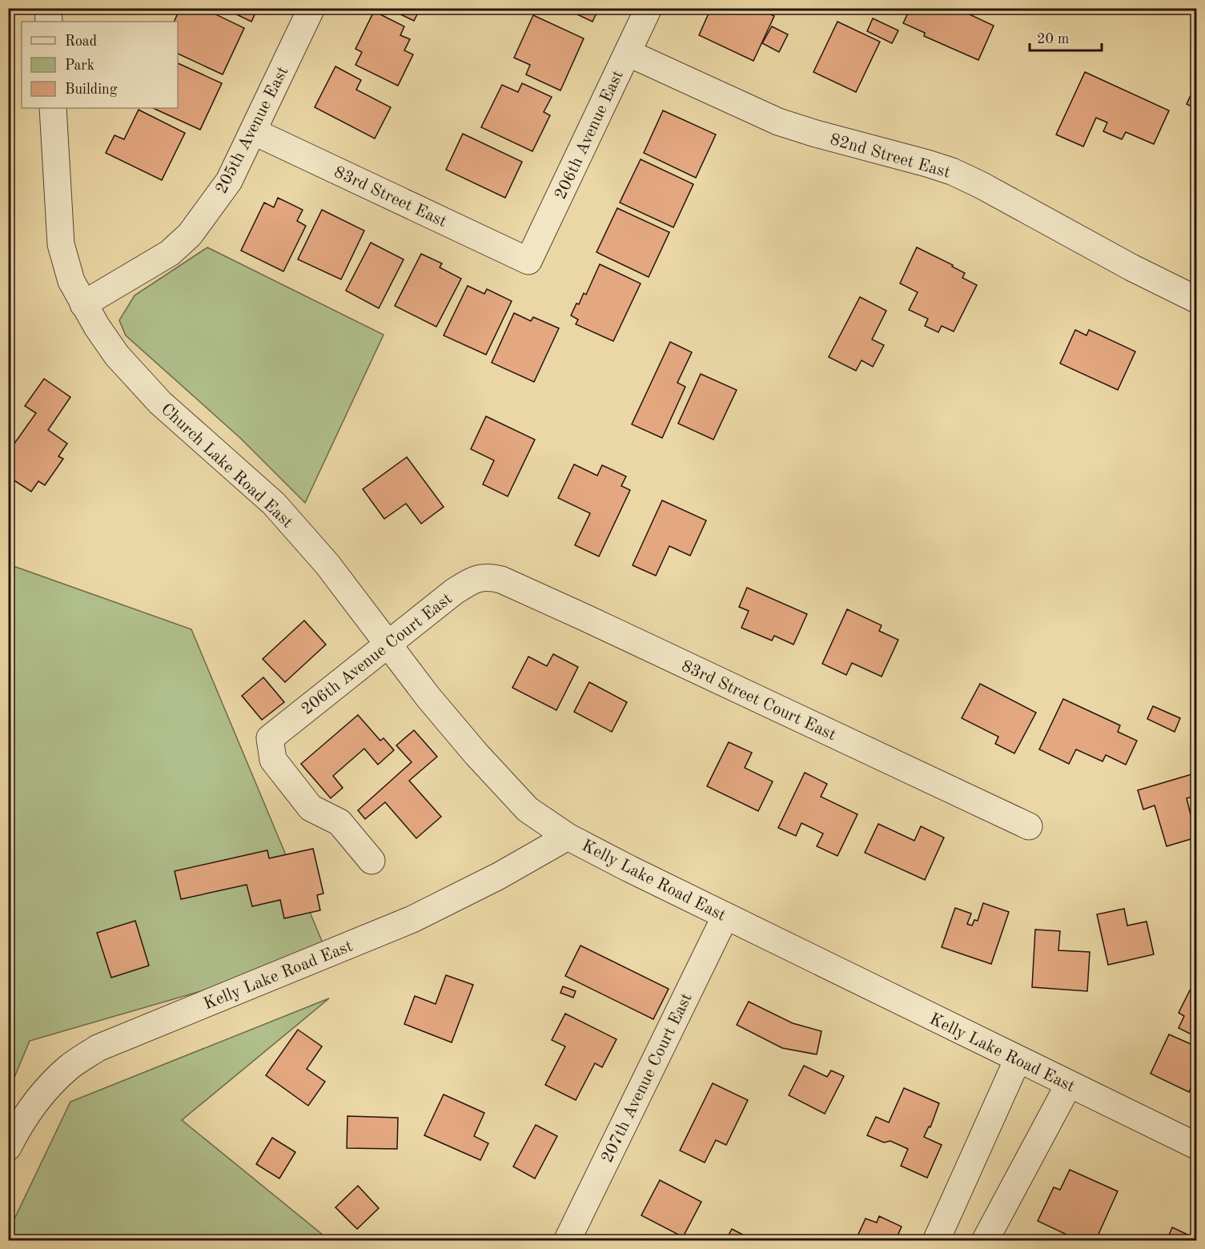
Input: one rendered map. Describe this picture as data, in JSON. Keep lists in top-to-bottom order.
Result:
{
  "streets": {
    "street": [
      "205th Avenue East",
      "206th Avenue East",
      "82nd Street East",
      "83rd Street East",
      "Church Lake Road East",
      "206th Avenue Court East",
      "83rd Street Court East",
      "Kelly Lake Road East",
      "207th Avenue Court East"
    ]
  },
  "crossings": [
    ["205th Avenue East", "83rd Street East"],
    ["205th Avenue East", "Church Lake Road East"],
    ["206th Avenue East", "82nd Street East"],
    ["206th Avenue East", "83rd Street East"],
    ["Church Lake Road East", "206th Avenue Court East"],
    ["Church Lake Road East", "Kelly Lake Road East"],
    ["206th Avenue Court East", "83rd Street Court East"],
    ["Kelly Lake Road East", "207th Avenue Court East"]
  ],
  "legend": ["Road", "Park", "Building"],
  "scale_bar": "20 m"
}
